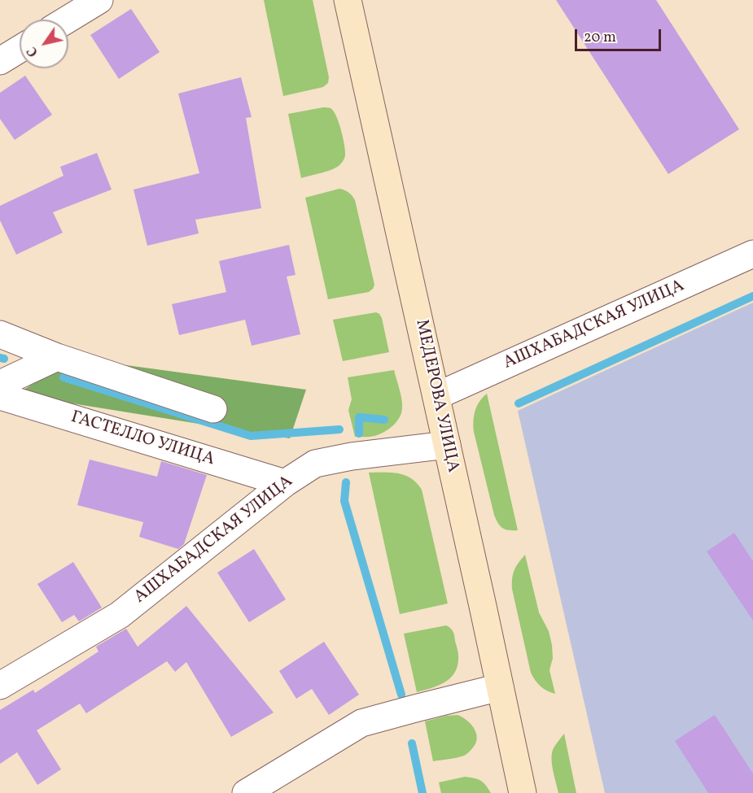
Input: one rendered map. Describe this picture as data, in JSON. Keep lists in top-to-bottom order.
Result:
{
  "streets": {
    "main road": ["МЕДЕРОВА УЛИЦА"],
    "street": ["АШХАБАДСКАЯ УЛИЦА", "ГАСТЕЛЛО УЛИЦА"]
  },
  "crossings": [
    ["АШХАБАДСКАЯ УЛИЦА", "МЕДЕРОВА УЛИЦА"],
    ["АШХАБАДСКАЯ УЛИЦА", "ГАСТЕЛЛО УЛИЦА"]
  ],
  "scale_bar": "20 m",
  "north": "bottom left"
}
